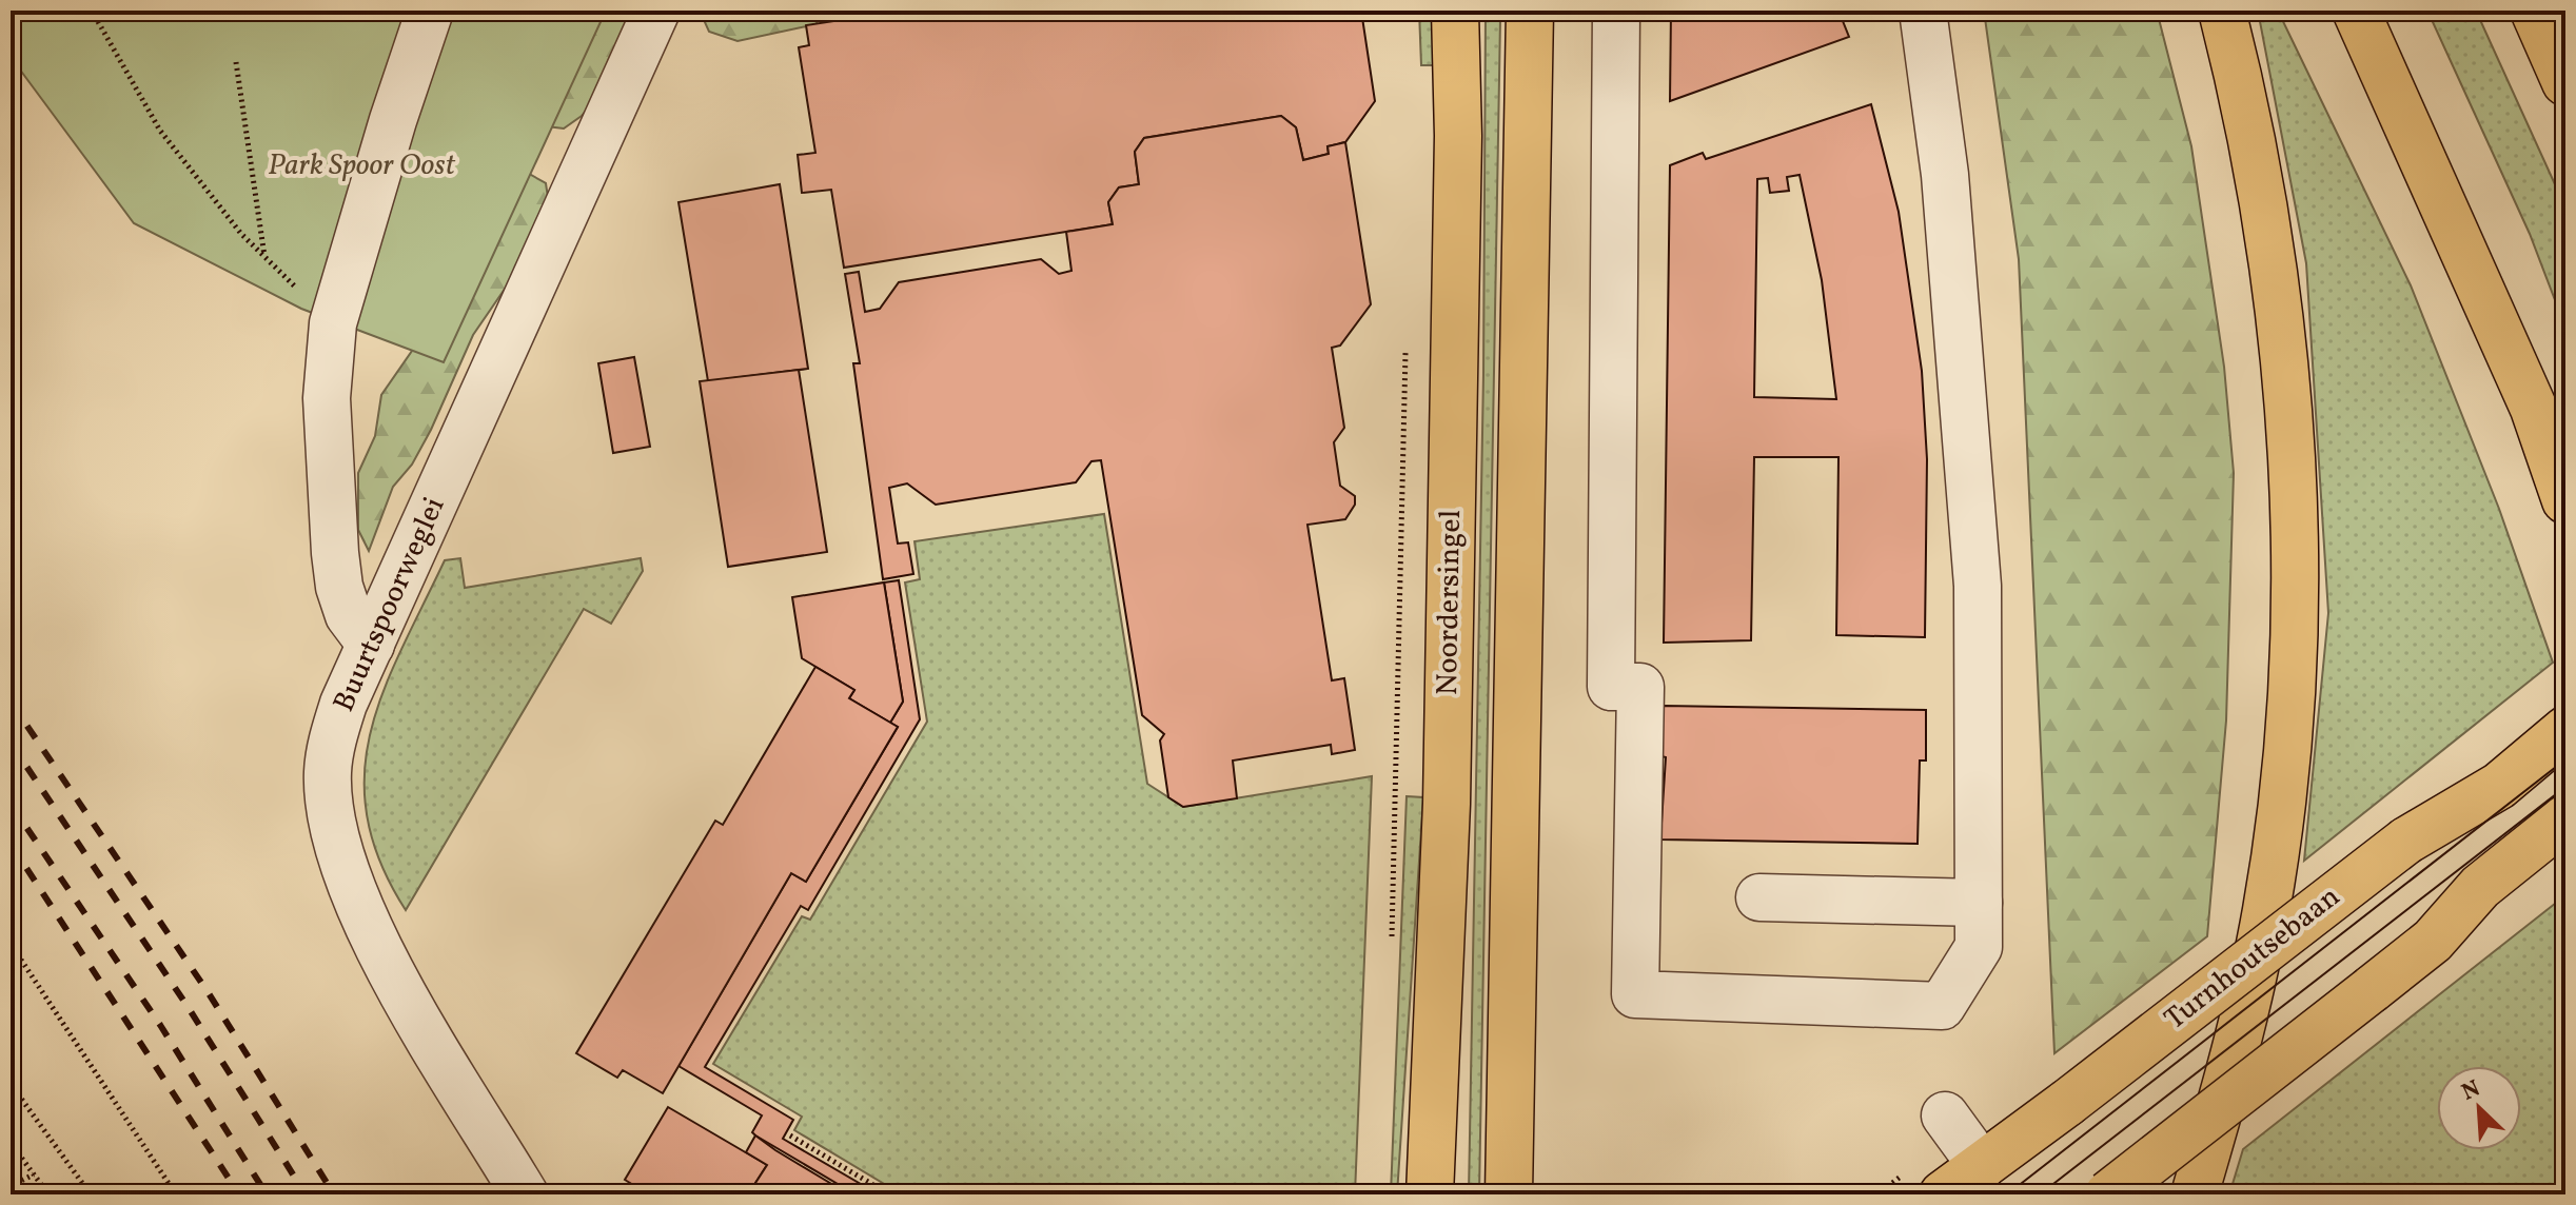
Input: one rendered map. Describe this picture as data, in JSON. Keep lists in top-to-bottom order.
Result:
{
  "streets": {
    "main road": ["Noordersingel", "Turnhoutsebaan"],
    "street": ["Buurtspoorweglei"]
  },
  "parks": ["Park Spoor Oost"],
  "north": "top left"
}
